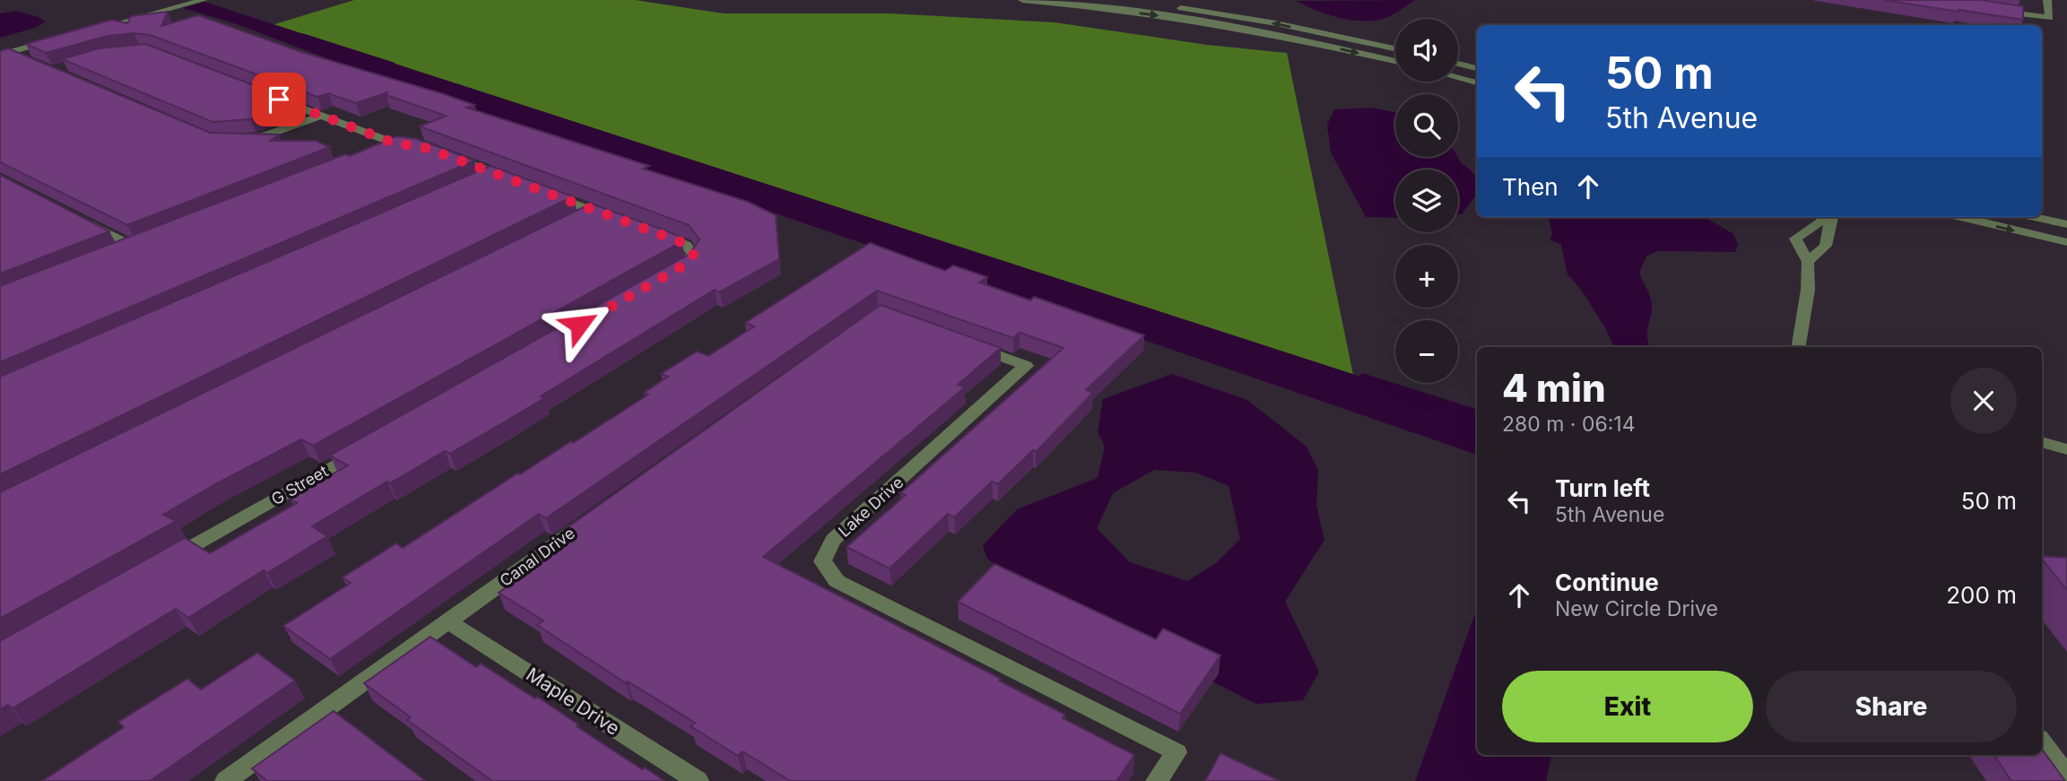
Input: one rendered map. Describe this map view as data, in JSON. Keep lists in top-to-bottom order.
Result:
{
  "streets": {
    "street": [
      "G Street",
      "Lake Drive",
      "Canal Drive",
      "Maple Drive"
    ]
  },
  "crossings": [
    ["Canal Drive", "Maple Drive"]
  ],
  "page": {
    "map_buttons": ["+", "−"],
    "turn": ["50 m", "5th Avenue"],
    "then": "Then",
    "heading": ["4 min", "280 m · 06:14"],
    "list": [
      {
        "name": "Turn left",
        "note": "5th Avenue",
        "value": "50 m"
      },
      {
        "name": "Continue",
        "note": "New Circle Drive",
        "value": "200 m"
      }
    ],
    "buttons": ["Exit", "Share"]
  }
}
